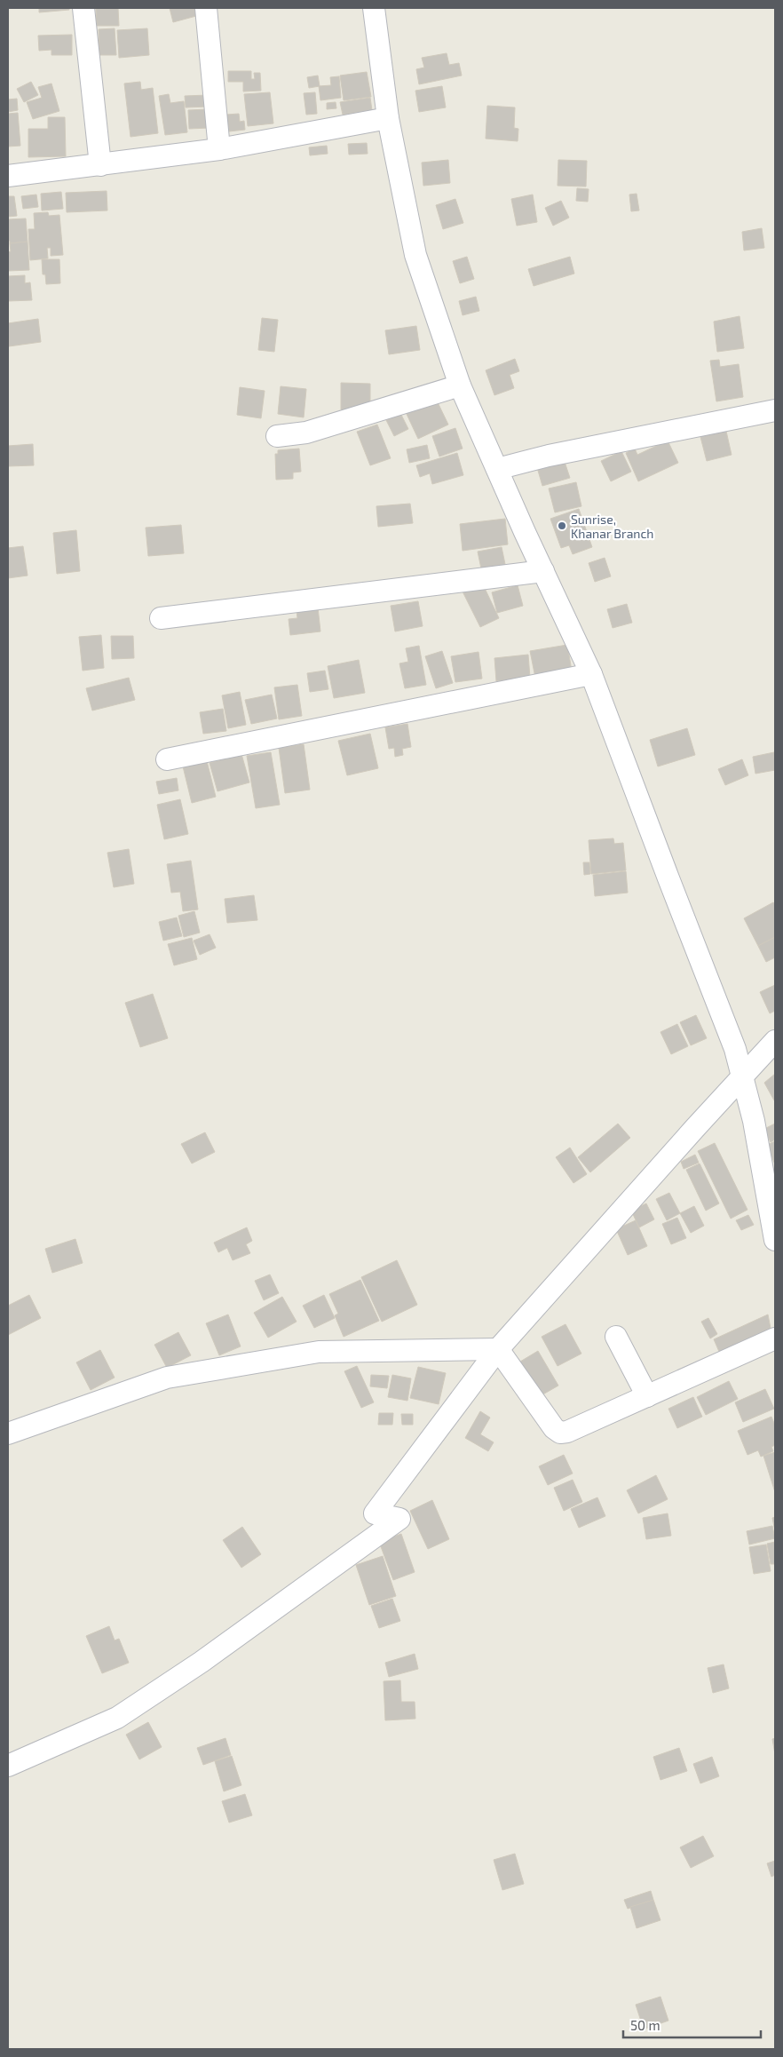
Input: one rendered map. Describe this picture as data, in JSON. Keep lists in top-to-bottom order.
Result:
{
  "places": ["Sunrise, Khanar Branch"],
  "scale_bar": "50 m"
}
